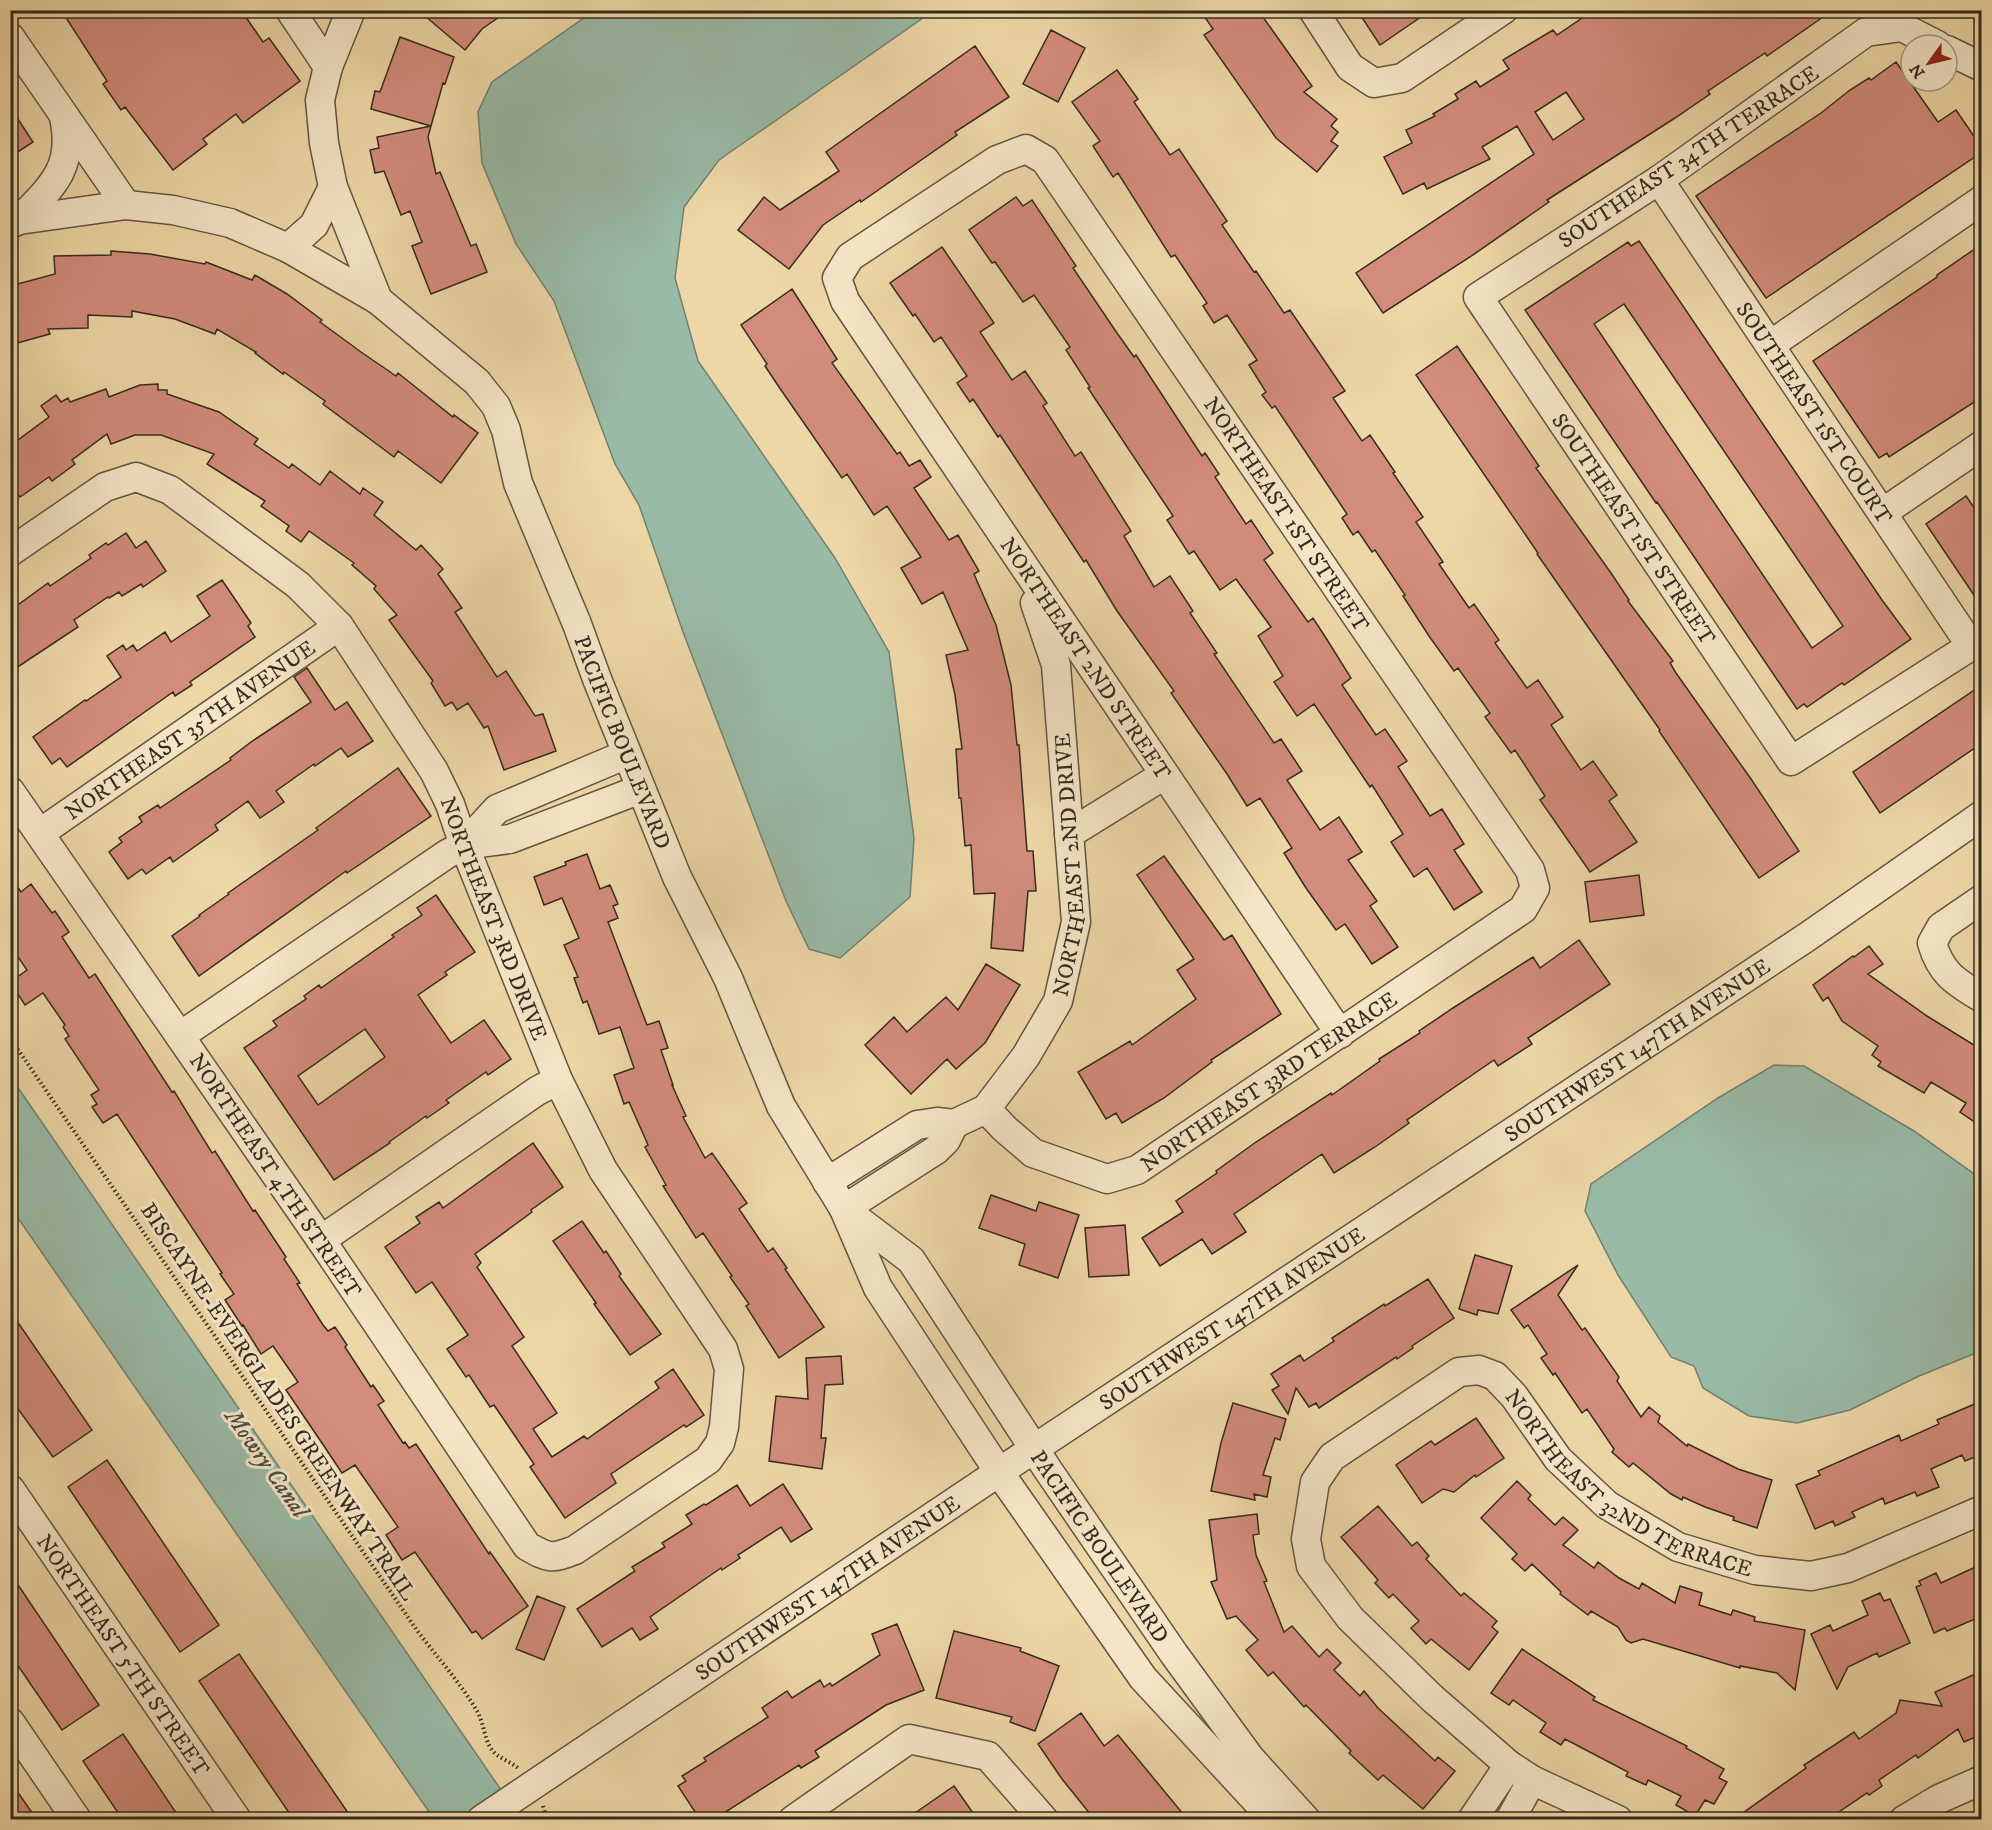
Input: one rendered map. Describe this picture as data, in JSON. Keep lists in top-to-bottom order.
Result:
{
  "streets": {
    "street": [
      "SOUTHEAST 34TH TERRACE",
      "SOUTHEAST 1ST COURT",
      "NORTHEAST 1ST STREET",
      "SOUTHEAST 1ST STREET",
      "NORTHEAST 2ND STREET",
      "NORTHEAST 35TH AVENUE",
      "PACIFIC BOULEVARD",
      "NORTHEAST 2ND DRIVE",
      "NORTHEAST 3RD DRIVE",
      "SOUTHWEST 147TH AVENUE",
      "NORTHEAST 33RD TERRACE",
      "NORTHEAST 4TH STREET",
      "NORTHEAST 32ND TERRACE",
      "NORTHEAST 5TH STREET"
    ],
    "path": ["BISCAYNE-EVERGLADES GREENWAY TRAIL"]
  },
  "crossings": [
    ["SOUTHEAST 34TH TERRACE", "SOUTHEAST 1ST COURT"],
    ["SOUTHEAST 34TH TERRACE", "SOUTHEAST 1ST STREET"],
    ["SOUTHEAST 1ST COURT", "SOUTHEAST 1ST STREET"],
    ["NORTHEAST 1ST STREET", "NORTHEAST 2ND STREET"],
    ["NORTHEAST 1ST STREET", "NORTHEAST 33RD TERRACE"],
    ["NORTHEAST 2ND STREET", "NORTHEAST 2ND DRIVE"],
    ["NORTHEAST 2ND STREET", "NORTHEAST 33RD TERRACE"],
    ["NORTHEAST 35TH AVENUE", "NORTHEAST 3RD DRIVE"],
    ["NORTHEAST 35TH AVENUE", "NORTHEAST 4TH STREET"],
    ["PACIFIC BOULEVARD", "NORTHEAST 2ND DRIVE"],
    ["PACIFIC BOULEVARD", "SOUTHWEST 147TH AVENUE"],
    ["NORTHEAST 2ND DRIVE", "NORTHEAST 33RD TERRACE"],
    ["NORTHEAST 3RD DRIVE", "NORTHEAST 4TH STREET"],
    ["SOUTHWEST 147TH AVENUE", "BISCAYNE-EVERGLADES GREENWAY TRAIL"]
  ],
  "water": ["Mowry Canal"],
  "north": "bottom left"
}
